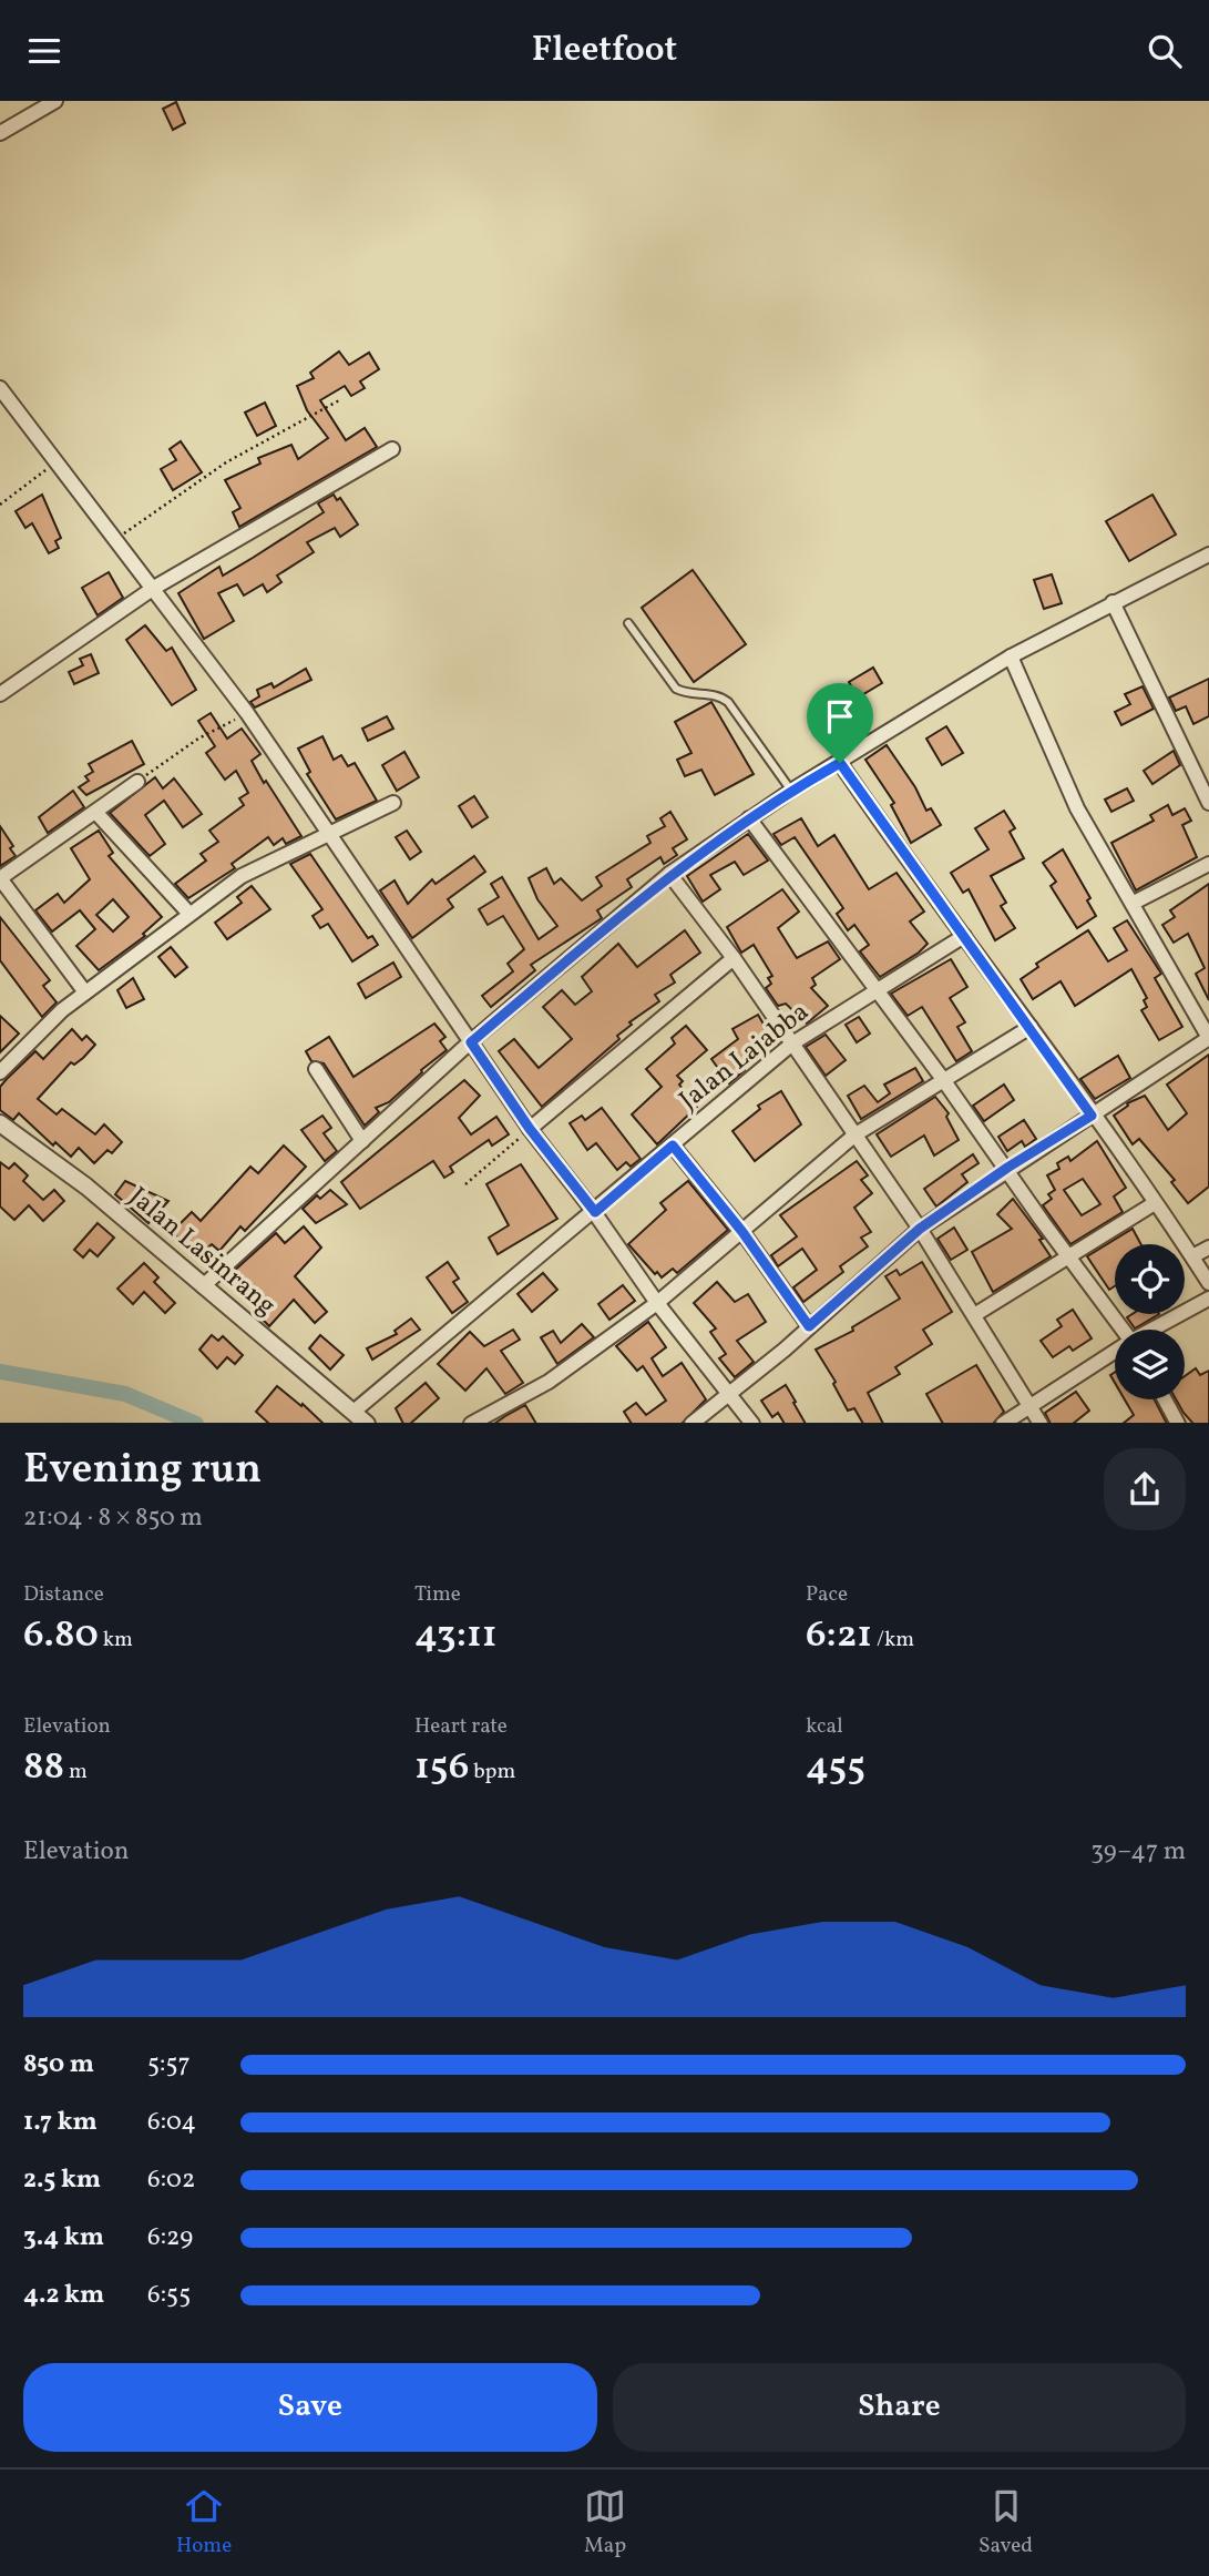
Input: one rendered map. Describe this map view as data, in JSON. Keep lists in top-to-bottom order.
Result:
{
  "streets": {
    "street": ["Jalan Lajabba", "Jalan Lasinrang"]
  },
  "crossings": [
    ["Jalan Lajabba", "Jalan Lasinrang"]
  ],
  "page": {
    "header": "Fleetfoot",
    "heading": ["Evening run", "21:04 · 8 × 850 m"],
    "stats": [
      ["Distance", "6.80 km"],
      ["Time", "43:11"],
      ["Pace", "6:21 /km"],
      ["Elevation", "88 m"],
      ["Heart rate", "156 bpm"],
      ["kcal", "455"]
    ],
    "chart": ["Elevation", "39–47 m"],
    "list": [
      {
        "name": "850 m",
        "note": "5:57"
      },
      {
        "name": "1.7 km",
        "note": "6:04"
      },
      {
        "name": "2.5 km",
        "note": "6:02"
      },
      {
        "name": "3.4 km",
        "note": "6:29"
      },
      {
        "name": "4.2 km",
        "note": "6:55"
      }
    ],
    "buttons": ["Save", "Share"],
    "tabs": ["Home", "Map", "Saved"]
  }
}
